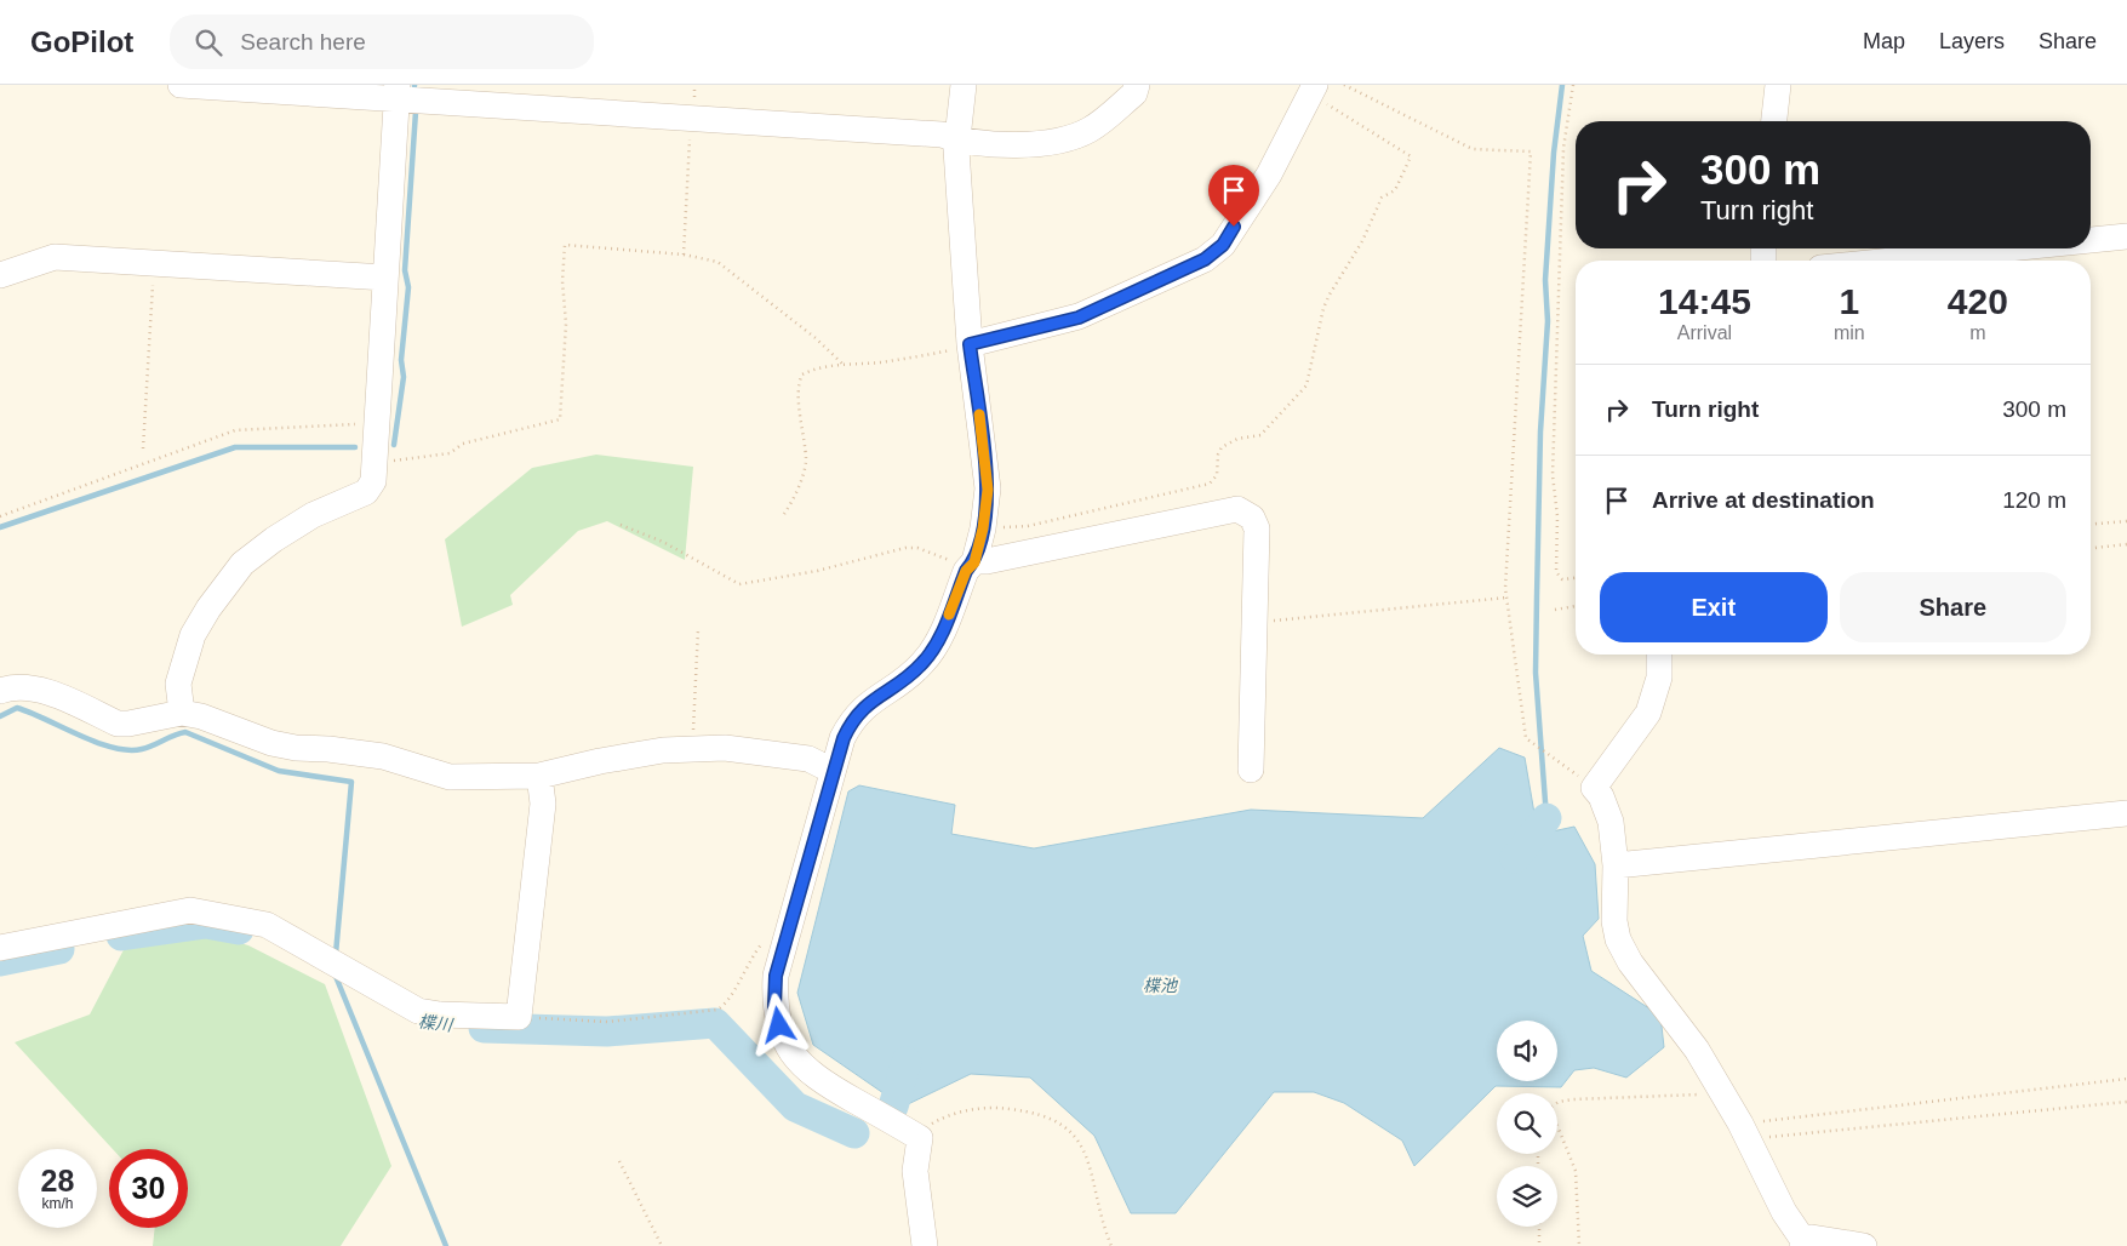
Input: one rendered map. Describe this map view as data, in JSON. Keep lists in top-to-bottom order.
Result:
{
  "water": ["楪池", "楪川"],
  "page": {
    "header": "GoPilot",
    "search": "Search here",
    "nav": ["Map", "Layers", "Share"],
    "turn": ["300 m", "Turn right"],
    "eta": [
      "14:45",
      "Arrival",
      "1",
      "min",
      "420",
      "m"
    ],
    "list": [
      {
        "name": "Turn right",
        "value": "300 m"
      },
      {
        "name": "Arrive at destination",
        "value": "120 m"
      }
    ],
    "buttons": ["Exit", "Share"],
    "speed": "28 km/h",
    "limit": "30"
  }
}
